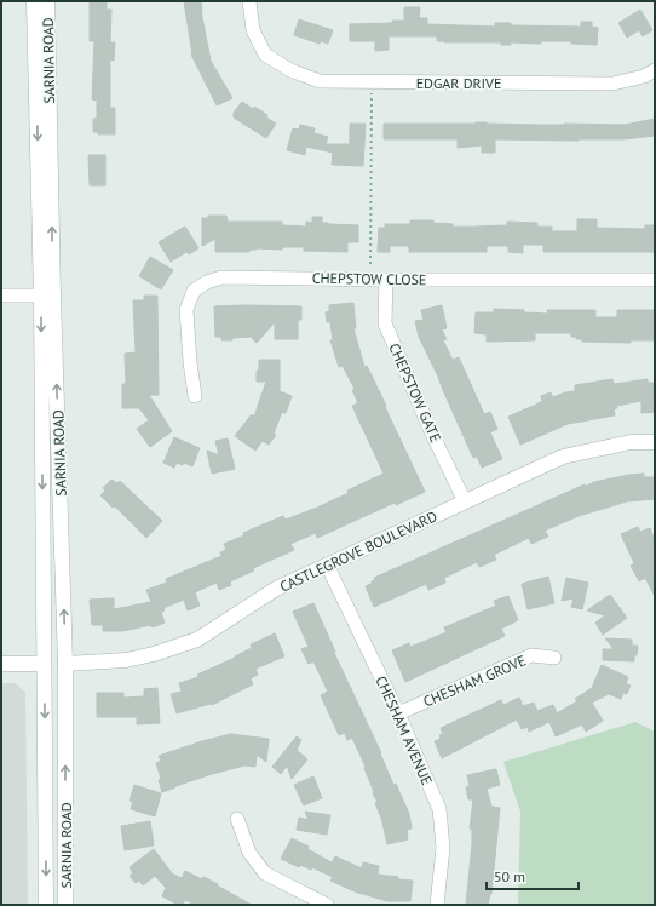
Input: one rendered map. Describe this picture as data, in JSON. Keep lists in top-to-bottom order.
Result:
{
  "streets": {
    "main road": ["SARNIA ROAD", "CASTLEGROVE BOULEVARD"],
    "street": [
      "EDGAR DRIVE",
      "CHEPSTOW CLOSE",
      "CHEPSTOW GATE",
      "CHESHAM GROVE",
      "CHESHAM AVENUE"
    ]
  },
  "crossings": [
    ["SARNIA ROAD", "CASTLEGROVE BOULEVARD"],
    ["CHEPSTOW CLOSE", "CHEPSTOW GATE"],
    ["CHEPSTOW GATE", "CASTLEGROVE BOULEVARD"],
    ["CASTLEGROVE BOULEVARD", "CHESHAM AVENUE"],
    ["CHESHAM GROVE", "CHESHAM AVENUE"]
  ],
  "scale_bar": "50 m"
}
